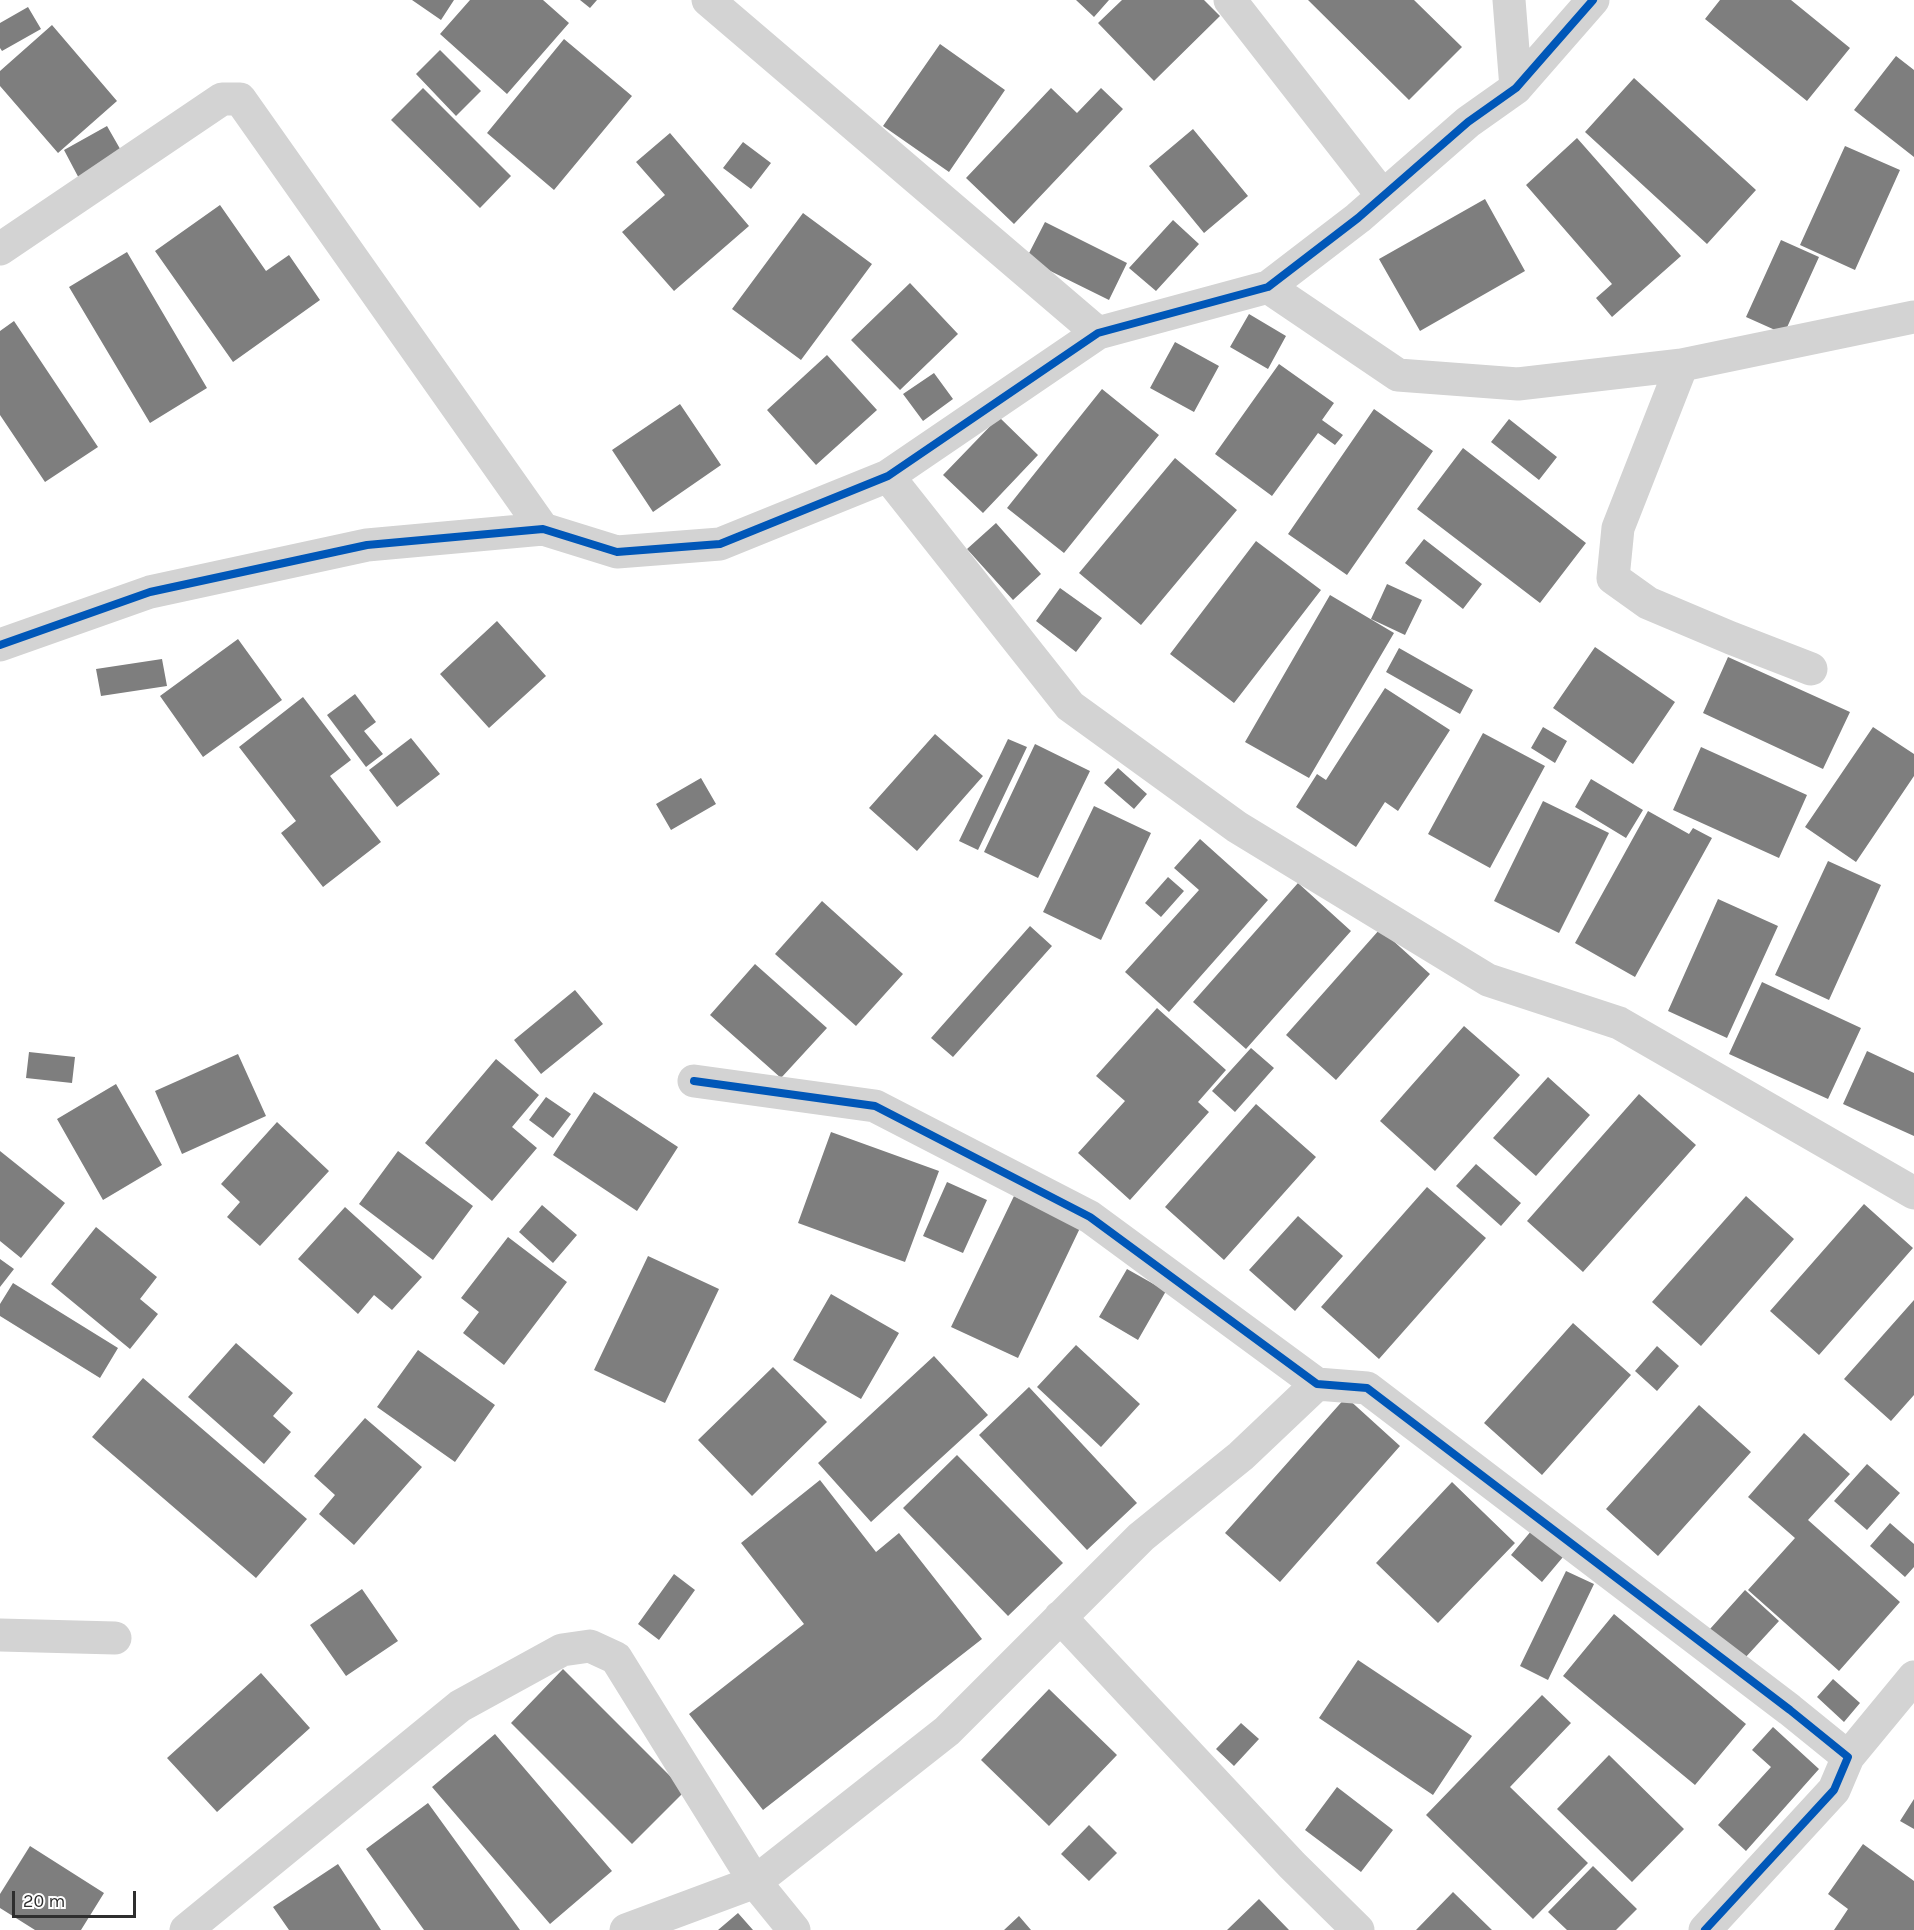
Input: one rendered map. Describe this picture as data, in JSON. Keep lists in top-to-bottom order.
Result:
{
  "scale_bar": "20 m"
}
